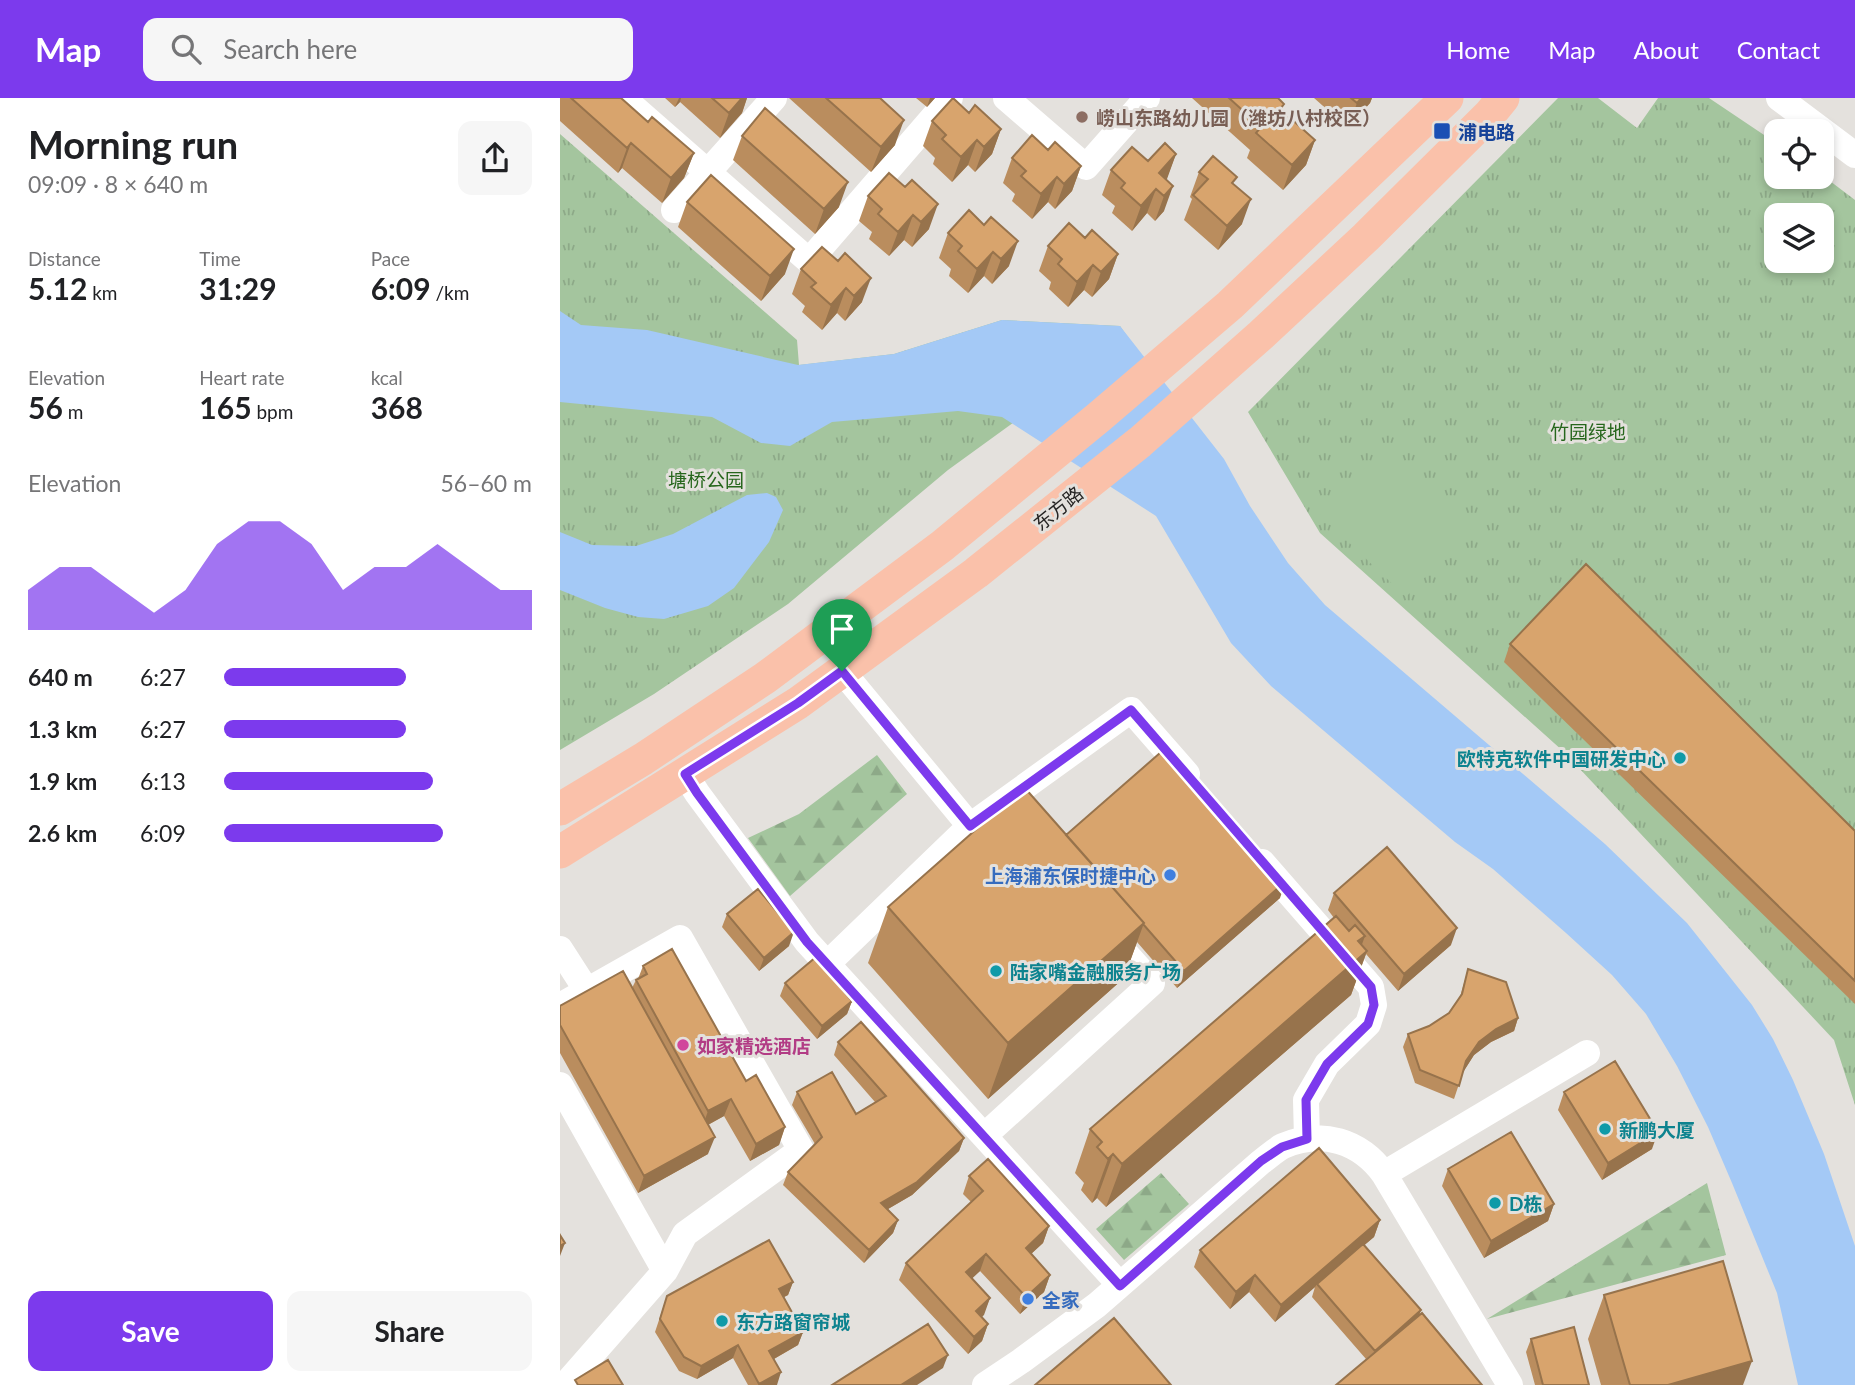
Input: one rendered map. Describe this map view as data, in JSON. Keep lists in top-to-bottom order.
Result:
{
  "streets": {
    "main road": ["东方路"]
  },
  "parks": ["竹园绿地", "塘桥公园"],
  "places": {
    "other": [
      "崂山东路幼儿园（潍坊八村校区）",
      "欧特克软件中国研发中心",
      "上海浦东保时捷中心",
      "陆家嘴金融服务广场",
      "如家精选酒店",
      "新鹏大厦",
      "D栋",
      "全家",
      "东方路窗帘城"
    ],
    "transit": ["浦电路"]
  },
  "page": {
    "header": "Map",
    "search": "Search here",
    "nav": [
      "Home",
      "Map",
      "About",
      "Contact"
    ],
    "heading": ["Morning run", "09:09 · 8 × 640 m"],
    "stats": [
      ["Distance", "5.12 km"],
      ["Time", "31:29"],
      ["Pace", "6:09 /km"],
      ["Elevation", "56 m"],
      ["Heart rate", "165 bpm"],
      ["kcal", "368"]
    ],
    "chart": ["Elevation", "56–60 m"],
    "list": [
      {
        "name": "640 m",
        "note": "6:27"
      },
      {
        "name": "1.3 km",
        "note": "6:27"
      },
      {
        "name": "1.9 km",
        "note": "6:13"
      },
      {
        "name": "2.6 km",
        "note": "6:09"
      }
    ],
    "buttons": ["Save", "Share"]
  }
}
